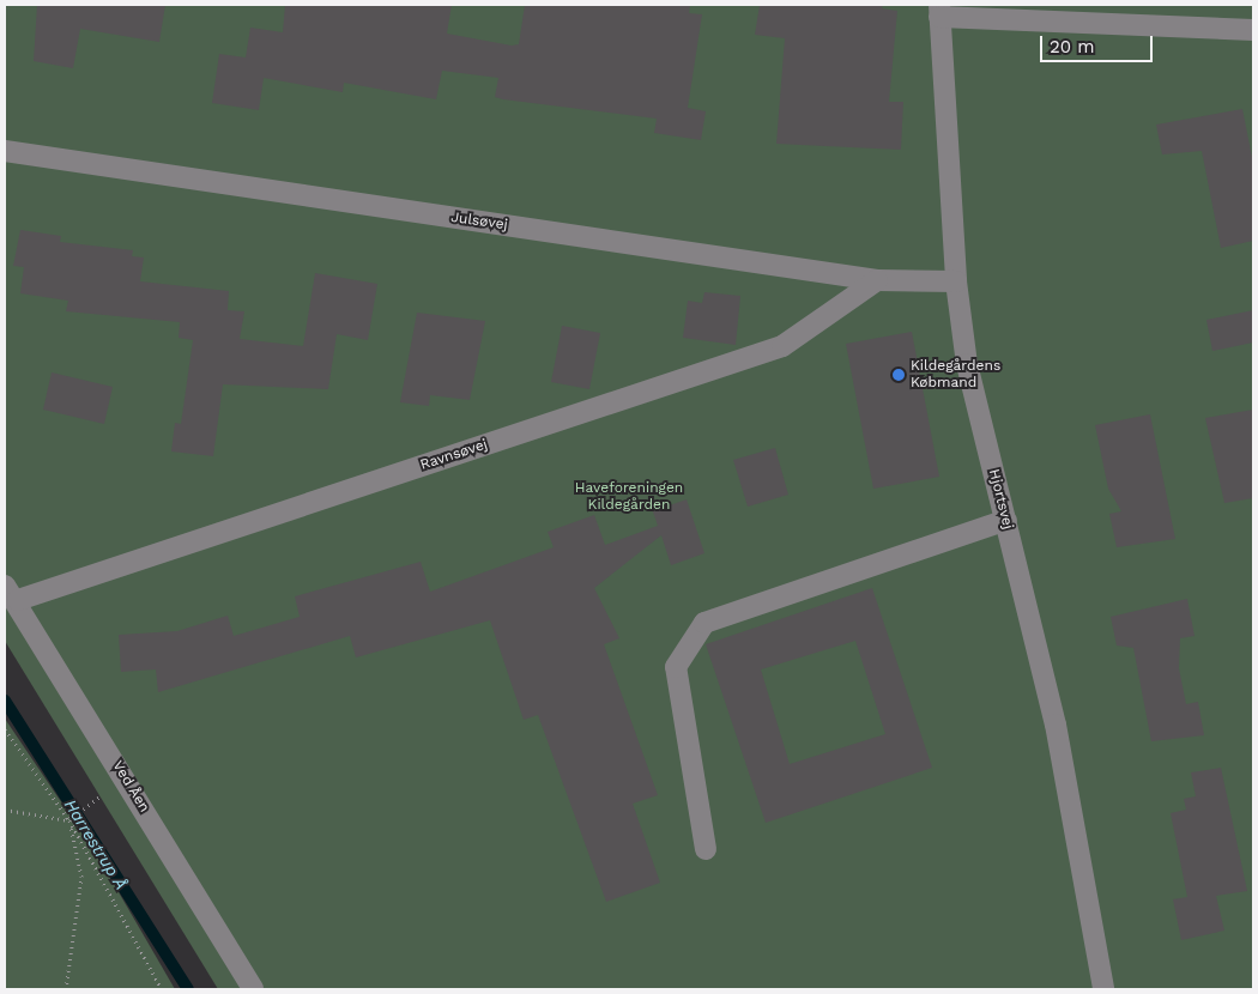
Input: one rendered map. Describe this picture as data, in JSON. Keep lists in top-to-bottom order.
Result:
{
  "streets": {
    "lane": [
      "Julsøvej",
      "Ravnsøvej",
      "Hjortsvej",
      "Ved Åen"
    ]
  },
  "crossings": [
    ["Julsøvej", "Ravnsøvej"],
    ["Julsøvej", "Hjortsvej"],
    ["Ravnsøvej", "Ved Åen"]
  ],
  "water": ["Harrestrup Å"],
  "parks": ["Haveforeningen Kildegården"],
  "places": ["Kildegårdens Købmand"],
  "scale_bar": "20 m"
}
